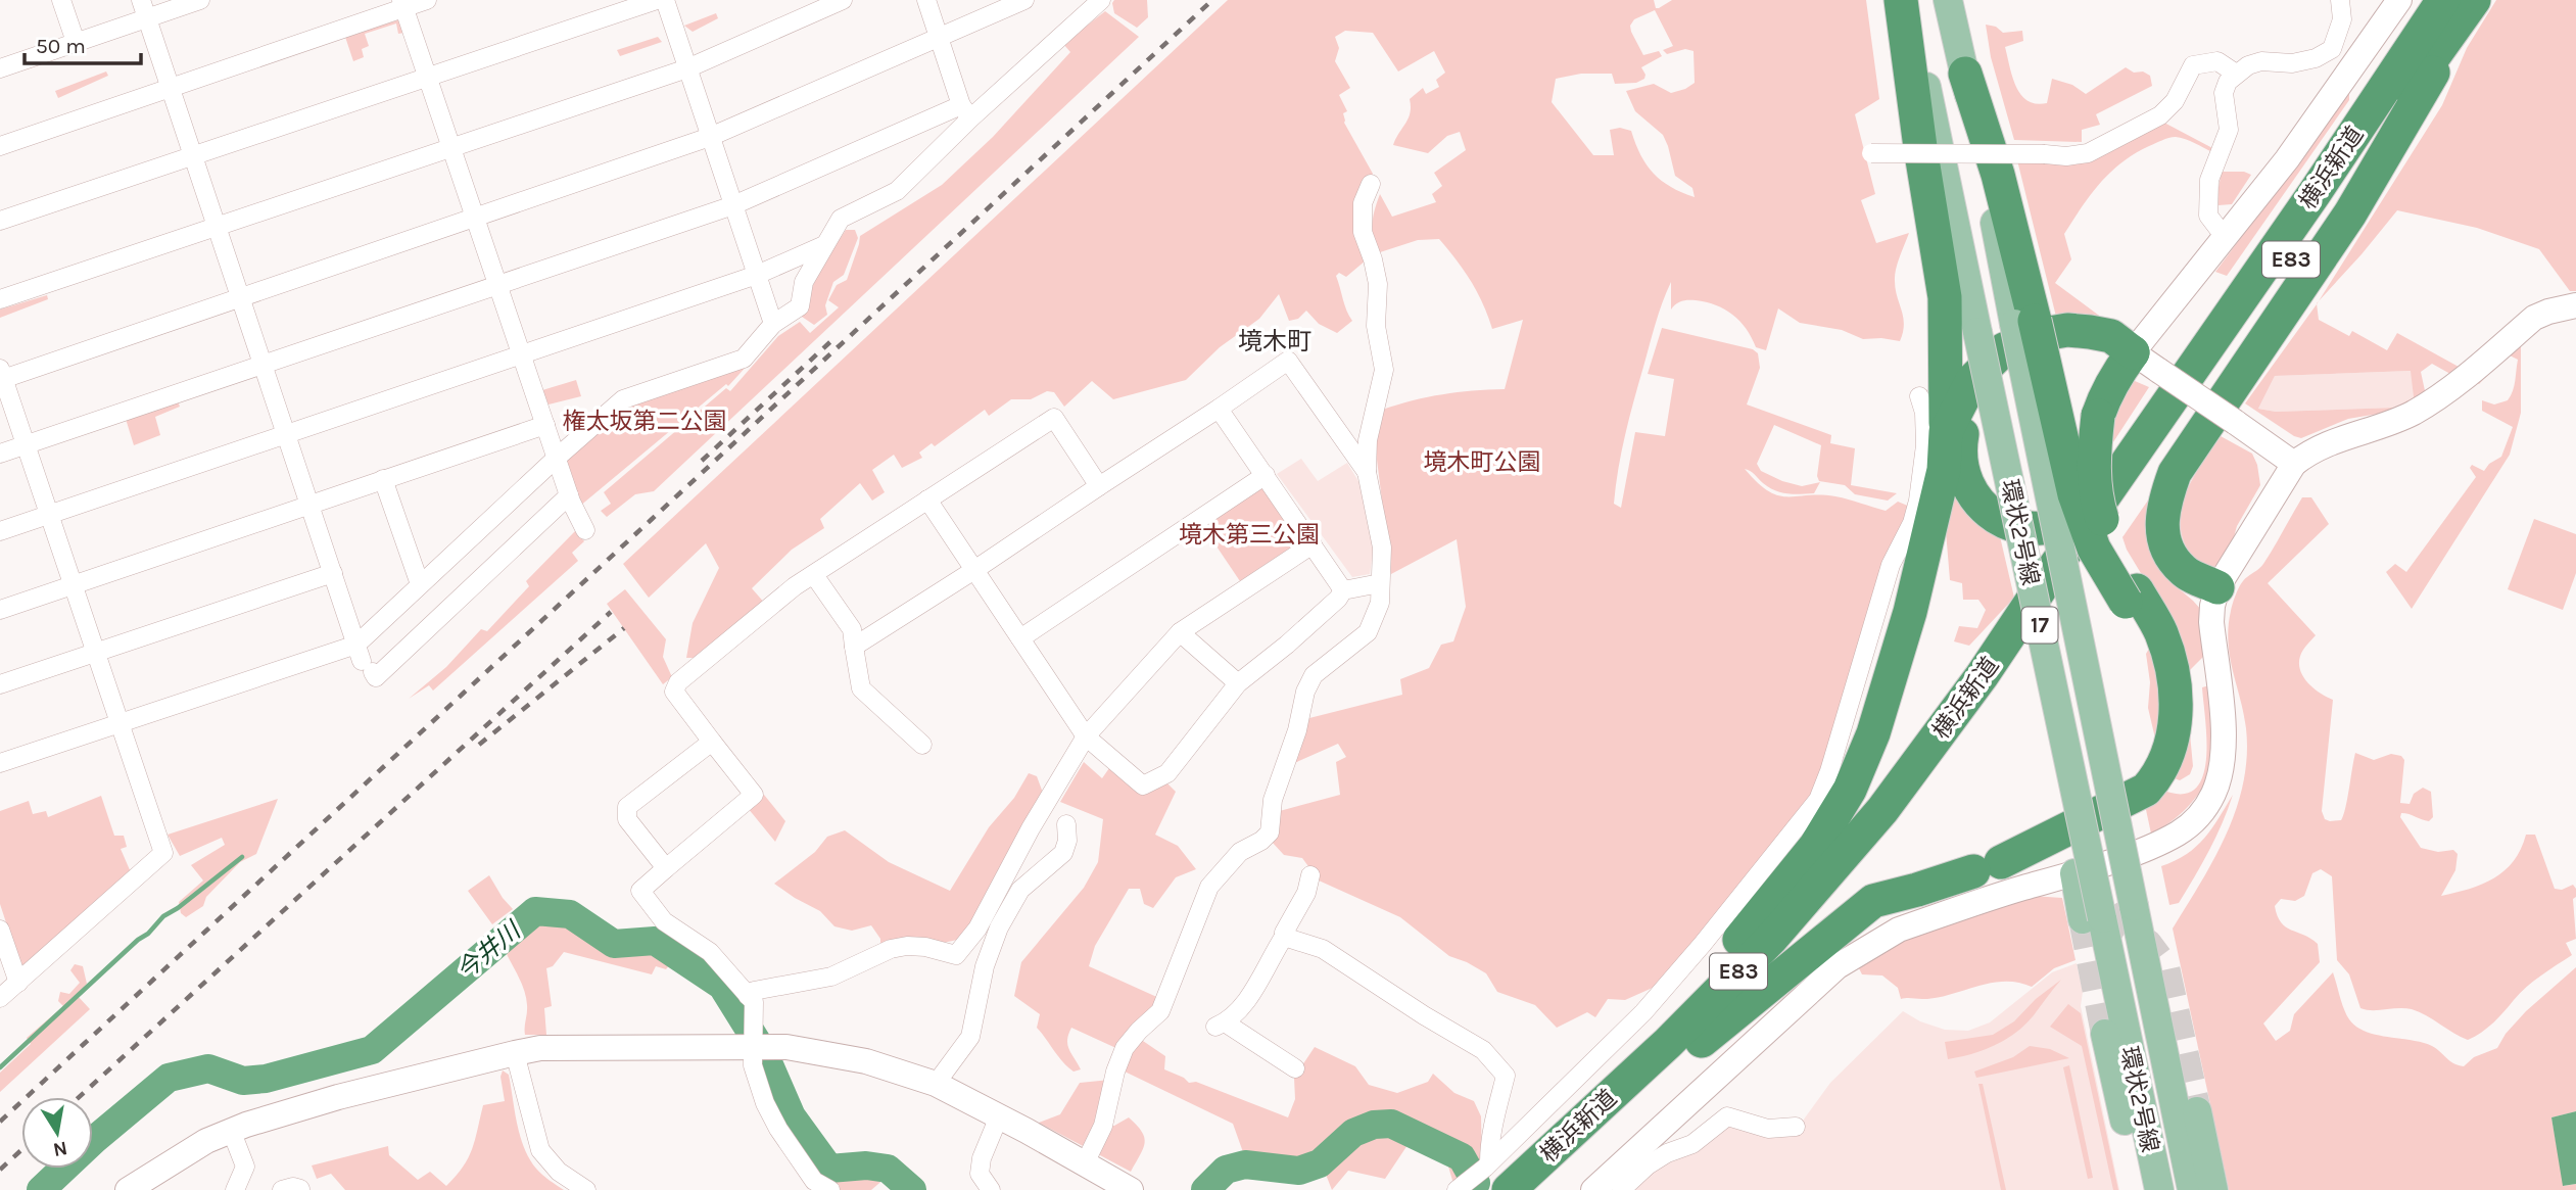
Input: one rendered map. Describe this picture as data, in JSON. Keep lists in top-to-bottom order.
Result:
{
  "streets": {
    "highway": ["横浜新道", "E83"],
    "main road": ["環状2号線", "17"]
  },
  "districts": ["境木町"],
  "water": ["今井川"],
  "parks": ["権太坂第二公園", "境木町公園", "境木第三公園"],
  "scale_bar": "50 m",
  "north": "bottom"
}
